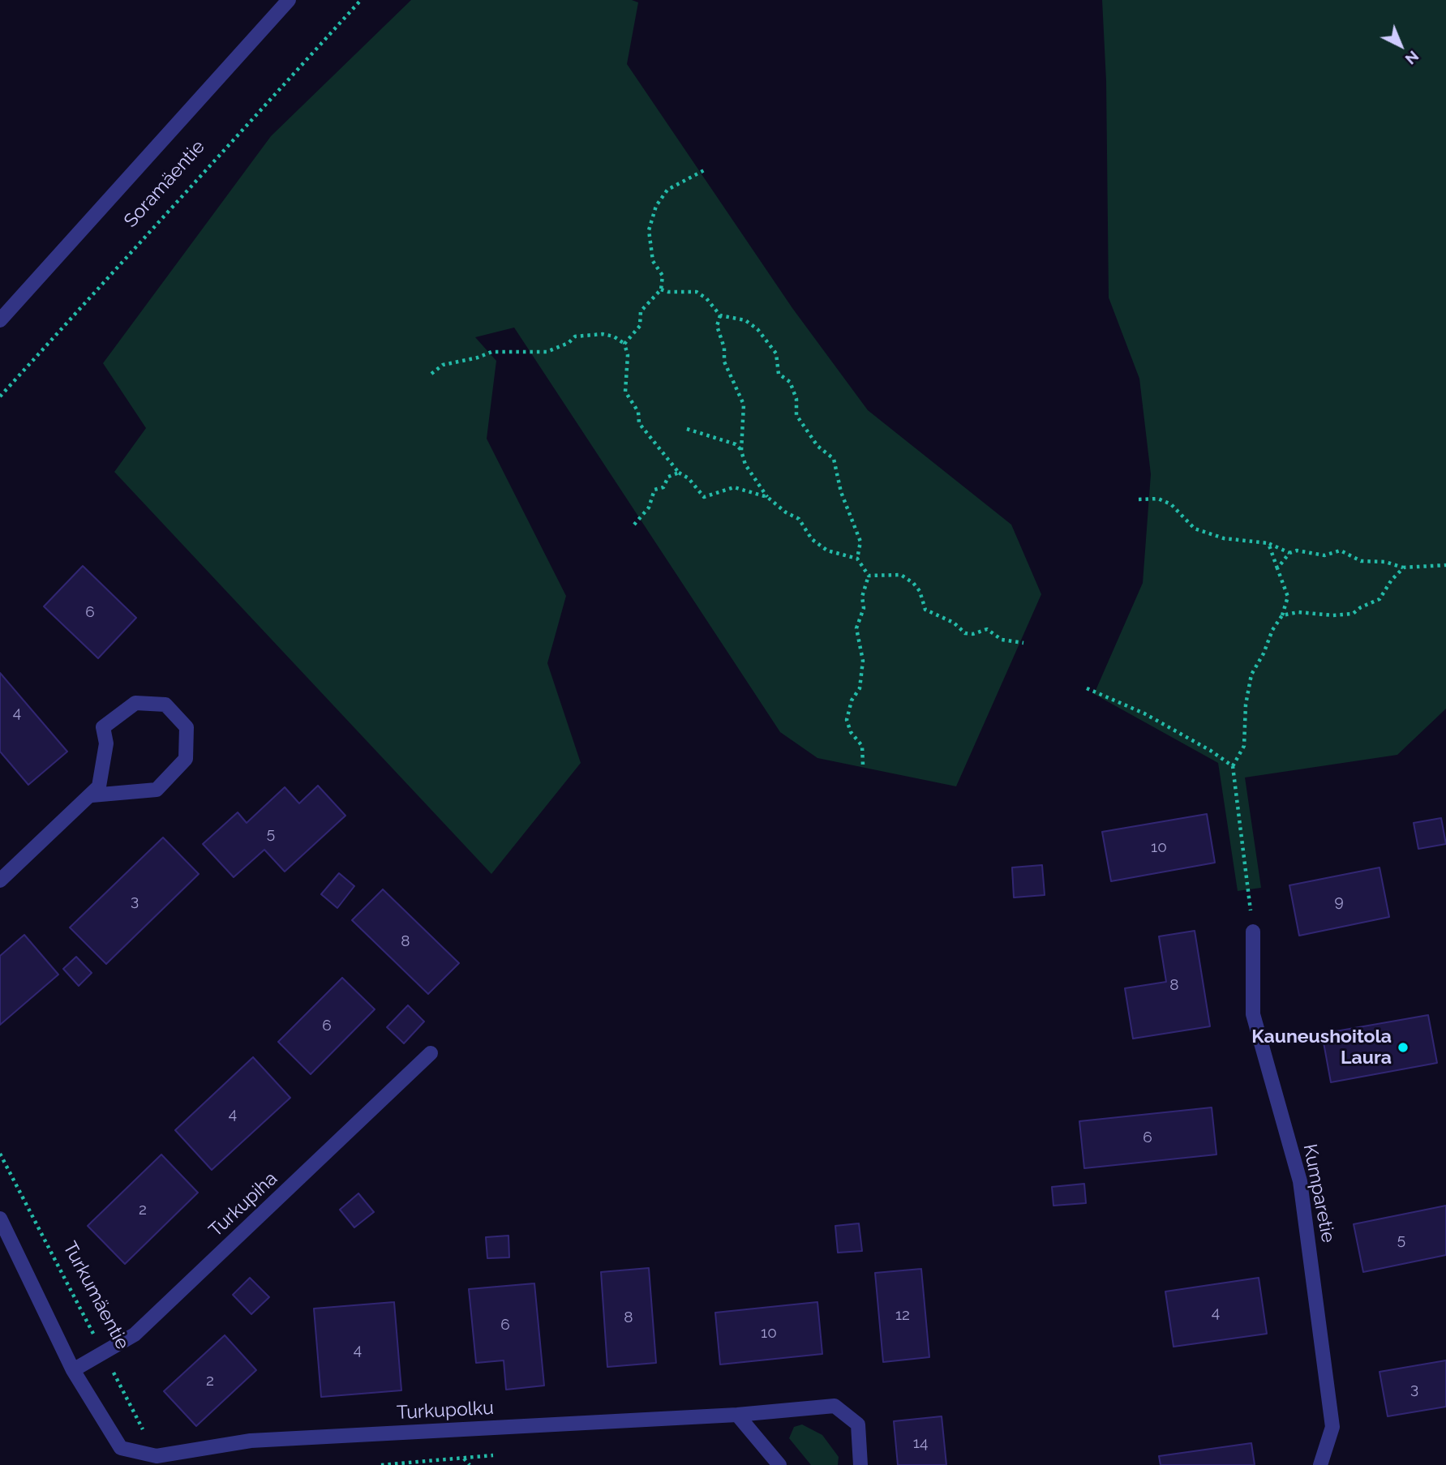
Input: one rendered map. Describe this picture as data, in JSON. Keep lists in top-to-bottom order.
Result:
{
  "streets": {
    "street": [
      "Soramäentie",
      "Kumparetie",
      "Turkupiha",
      "Turkupolku"
    ],
    "path": ["Turkumäentie"]
  },
  "crossings": [
    ["Turkupiha", "Turkumäentie"],
    ["Turkumäentie", "Turkupolku"]
  ],
  "places": ["Kauneushoitola Laura"],
  "house_numbers": [
    "6",
    "4",
    "5",
    "10",
    "3",
    "9",
    "8",
    "8",
    "6",
    "4",
    "6",
    "2",
    "5",
    "4",
    "12",
    "8",
    "6",
    "10",
    "4",
    "2",
    "3",
    "14"
  ],
  "north": "bottom right"
}
